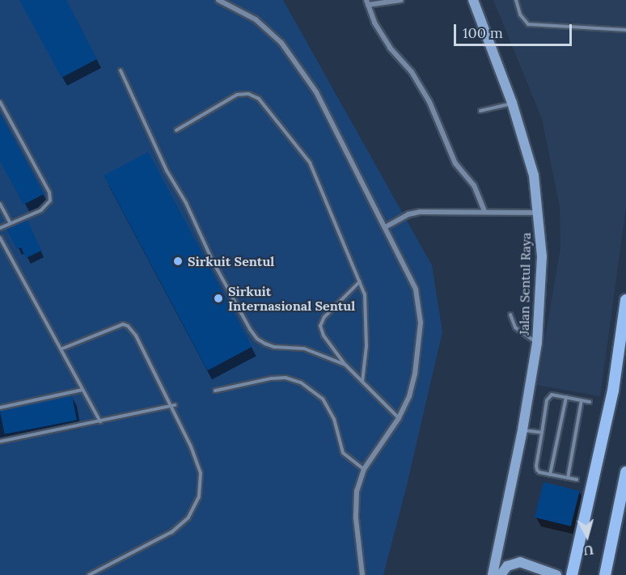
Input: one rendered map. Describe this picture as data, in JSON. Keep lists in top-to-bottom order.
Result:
{
  "streets": {
    "main road": ["Jalan Sentul Raya"]
  },
  "places": ["Sirkuit Sentul", "Sirkuit Internasional Sentul"],
  "scale_bar": "100 m",
  "north": "bottom"
}
